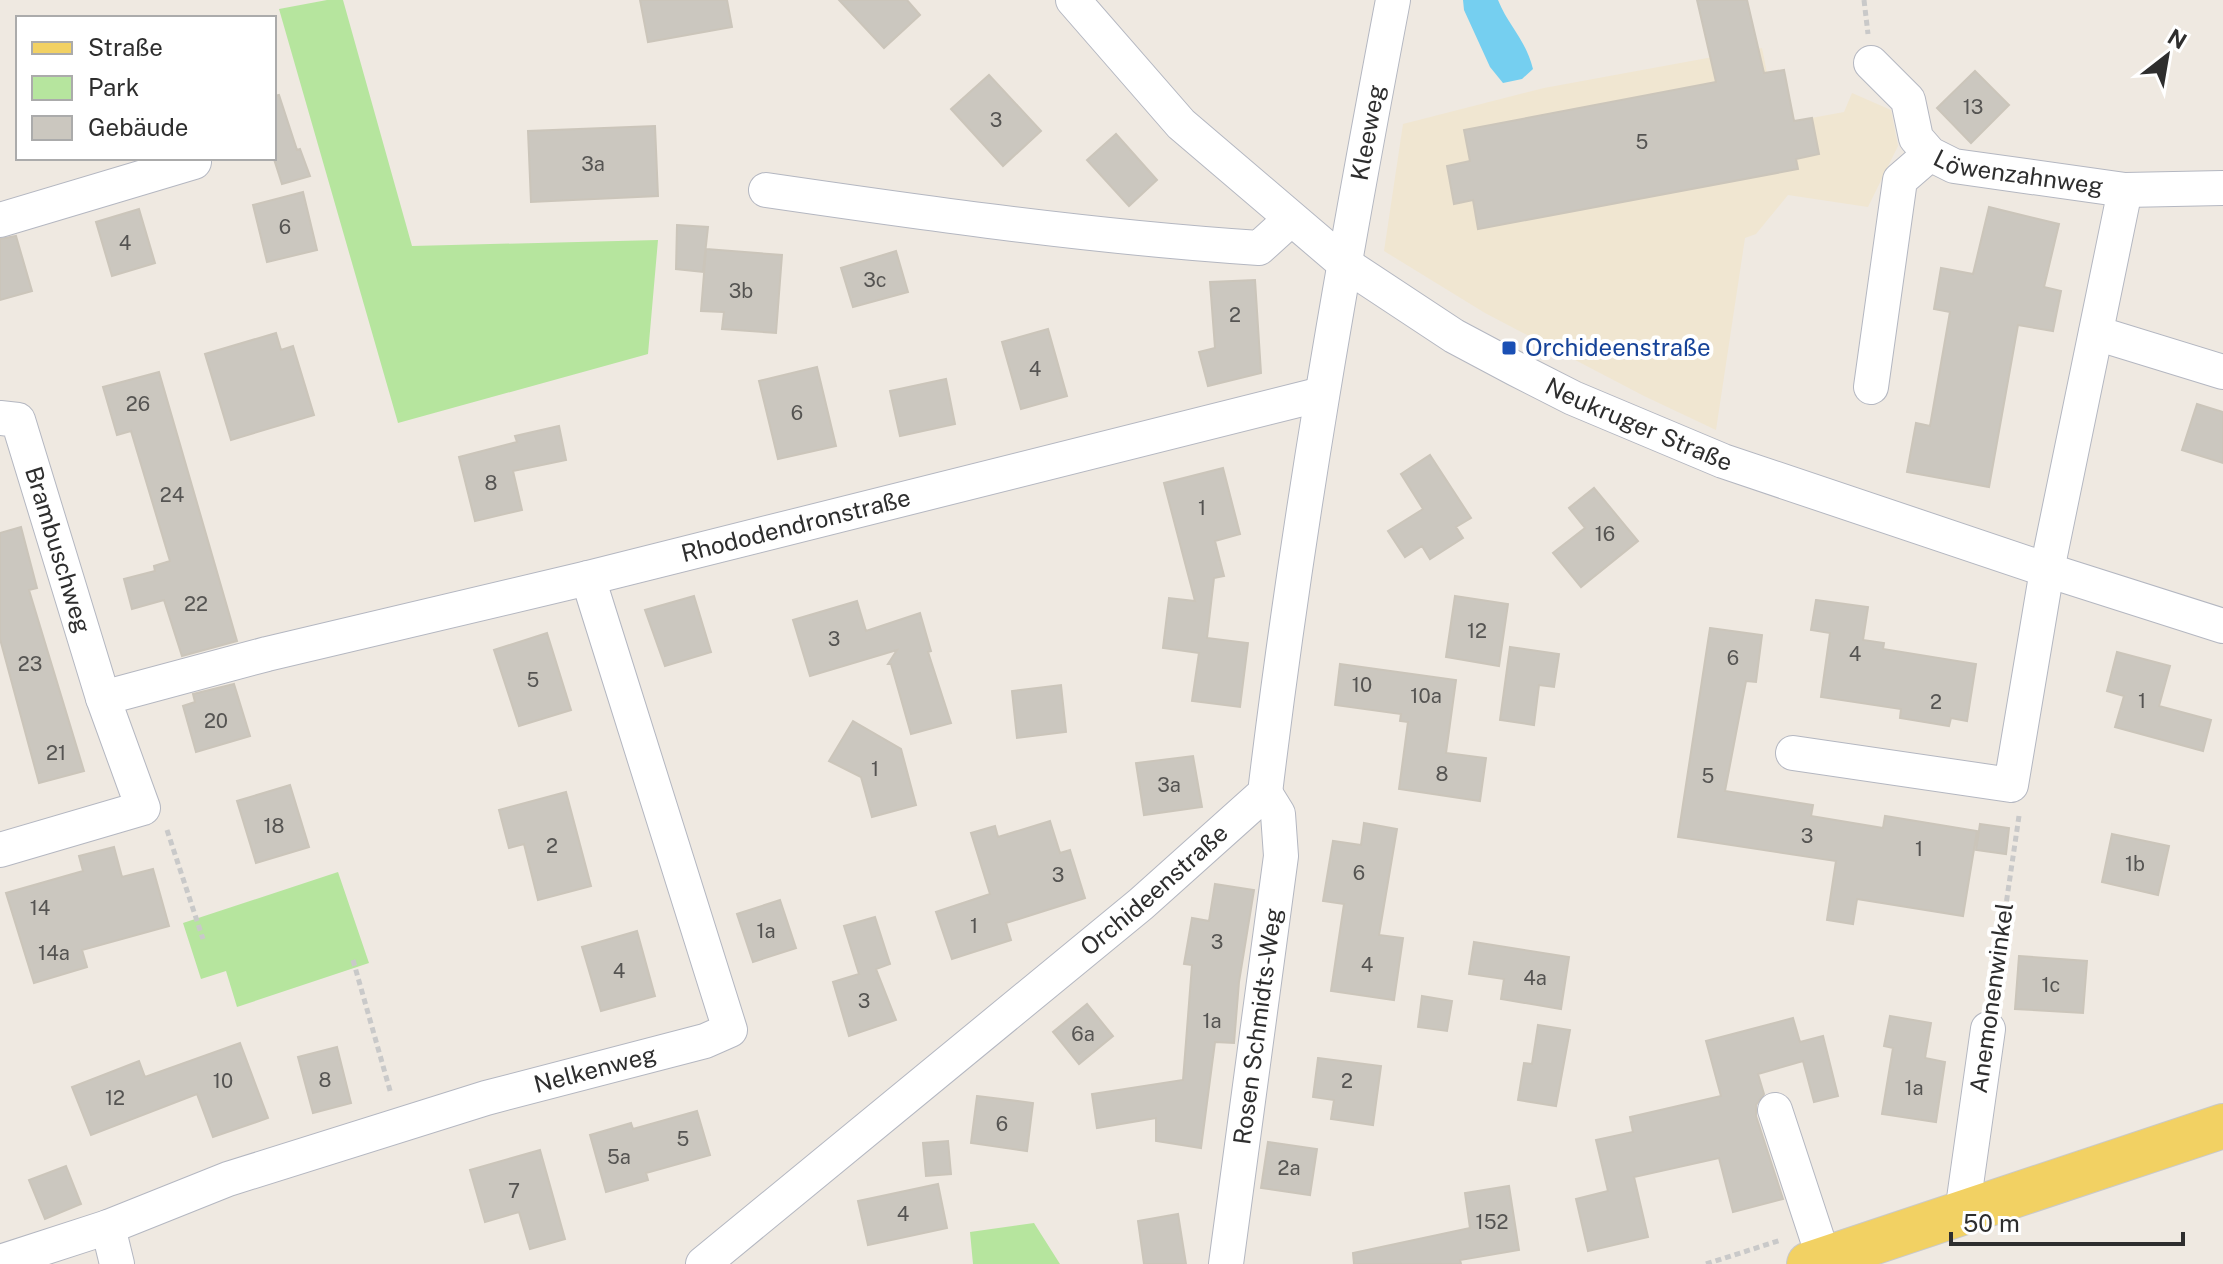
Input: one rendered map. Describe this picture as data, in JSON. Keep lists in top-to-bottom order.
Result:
{
  "streets": {
    "street": [
      "Kleeweg",
      "Löwenzahnweg",
      "Neukruger Straße",
      "Rhododendronstraße",
      "Brambuschweg",
      "Orchideenstraße",
      "Anemonenwinkel",
      "Rosen Schmidts-Weg",
      "Nelkenweg"
    ]
  },
  "crossings": [
    ["Kleeweg", "Neukruger Straße"],
    ["Löwenzahnweg", "Neukruger Straße"],
    ["Rhododendronstraße", "Brambuschweg"],
    ["Rhododendronstraße", "Nelkenweg"],
    ["Orchideenstraße", "Rosen Schmidts-Weg"]
  ],
  "places": {
    "transit": ["Orchideenstraße"]
  },
  "house_numbers": [
    "13",
    "3",
    "5",
    "3a",
    "6",
    "4",
    "3c",
    "3b",
    "2",
    "4",
    "26",
    "6",
    "8",
    "24",
    "1",
    "16",
    "22",
    "12",
    "3",
    "4",
    "6",
    "23",
    "5",
    "10",
    "10a",
    "1",
    "2",
    "20",
    "21",
    "1",
    "8",
    "5",
    "3a",
    "18",
    "3",
    "2",
    "1",
    "1b",
    "6",
    "3",
    "14",
    "1",
    "1a",
    "3",
    "14a",
    "4",
    "4",
    "4a",
    "1c",
    "3",
    "1a",
    "6a",
    "8",
    "10",
    "2",
    "1a",
    "12",
    "6",
    "5",
    "5a",
    "2a",
    "7",
    "4",
    "152"
  ],
  "legend": ["Straße", "Park", "Gebäude"],
  "scale_bar": "50 m",
  "north": "top right"
}
